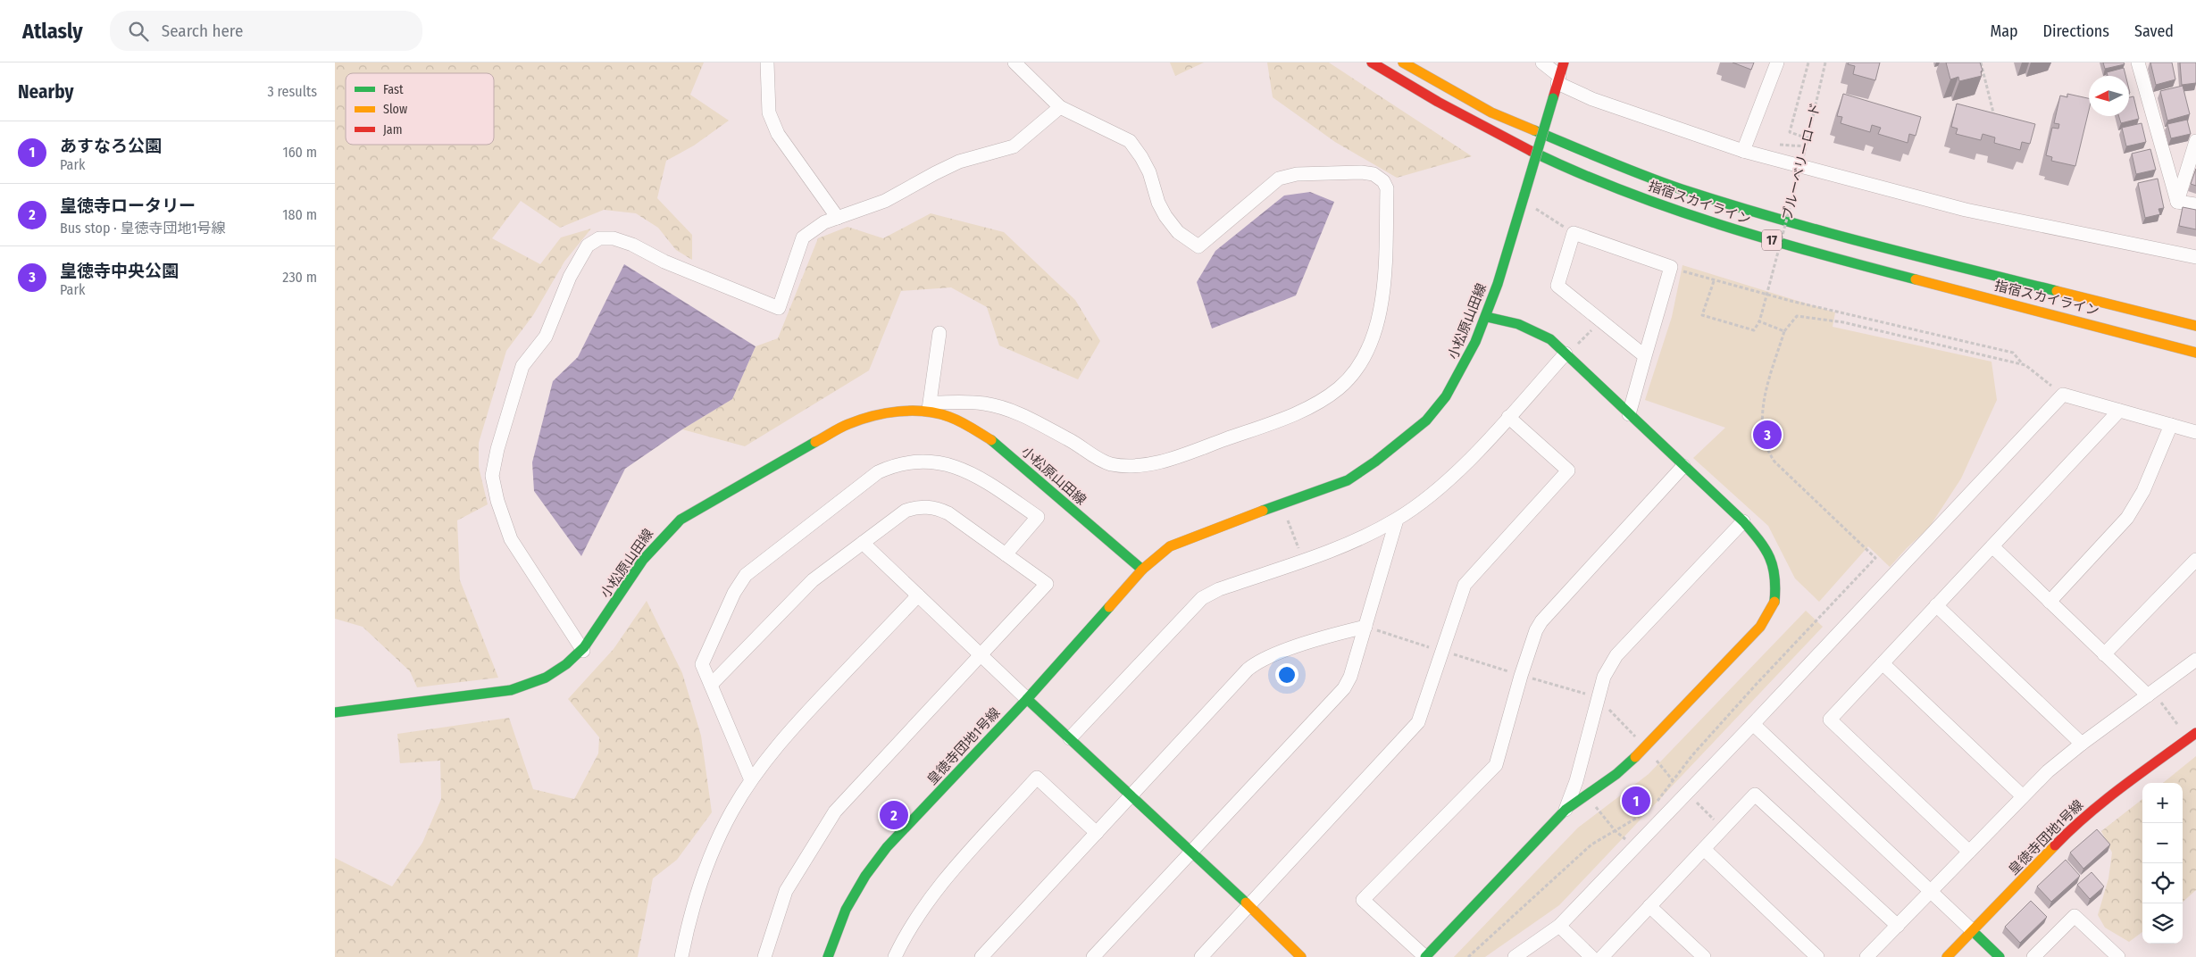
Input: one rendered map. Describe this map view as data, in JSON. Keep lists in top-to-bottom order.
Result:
{
  "streets": {
    "street": [
      "指宿スカイライン",
      "17",
      "小松原山田線",
      "皇徳寺団地1号線"
    ],
    "path": ["ブルーベリーロード"]
  },
  "crossings": [
    ["小松原山田線", "皇徳寺団地1号線"]
  ],
  "legend": ["Fast", "Slow", "Jam"],
  "north": "left",
  "page": {
    "header": "Atlasly",
    "search": "Search here",
    "nav": ["Map", "Directions", "Saved"],
    "heading": ["Nearby", "3 results"],
    "list": [
      {
        "mark": "1",
        "name": "あすなろ公園",
        "note": "Park",
        "value": "160 m"
      },
      {
        "mark": "2",
        "name": "皇徳寺ロータリー",
        "note": "Bus stop · 皇徳寺団地1号線",
        "value": "180 m"
      },
      {
        "mark": "3",
        "name": "皇徳寺中央公園",
        "note": "Park",
        "value": "230 m"
      }
    ],
    "pins": ["3", "1", "2"],
    "map_buttons": ["+", "−"]
  }
}
